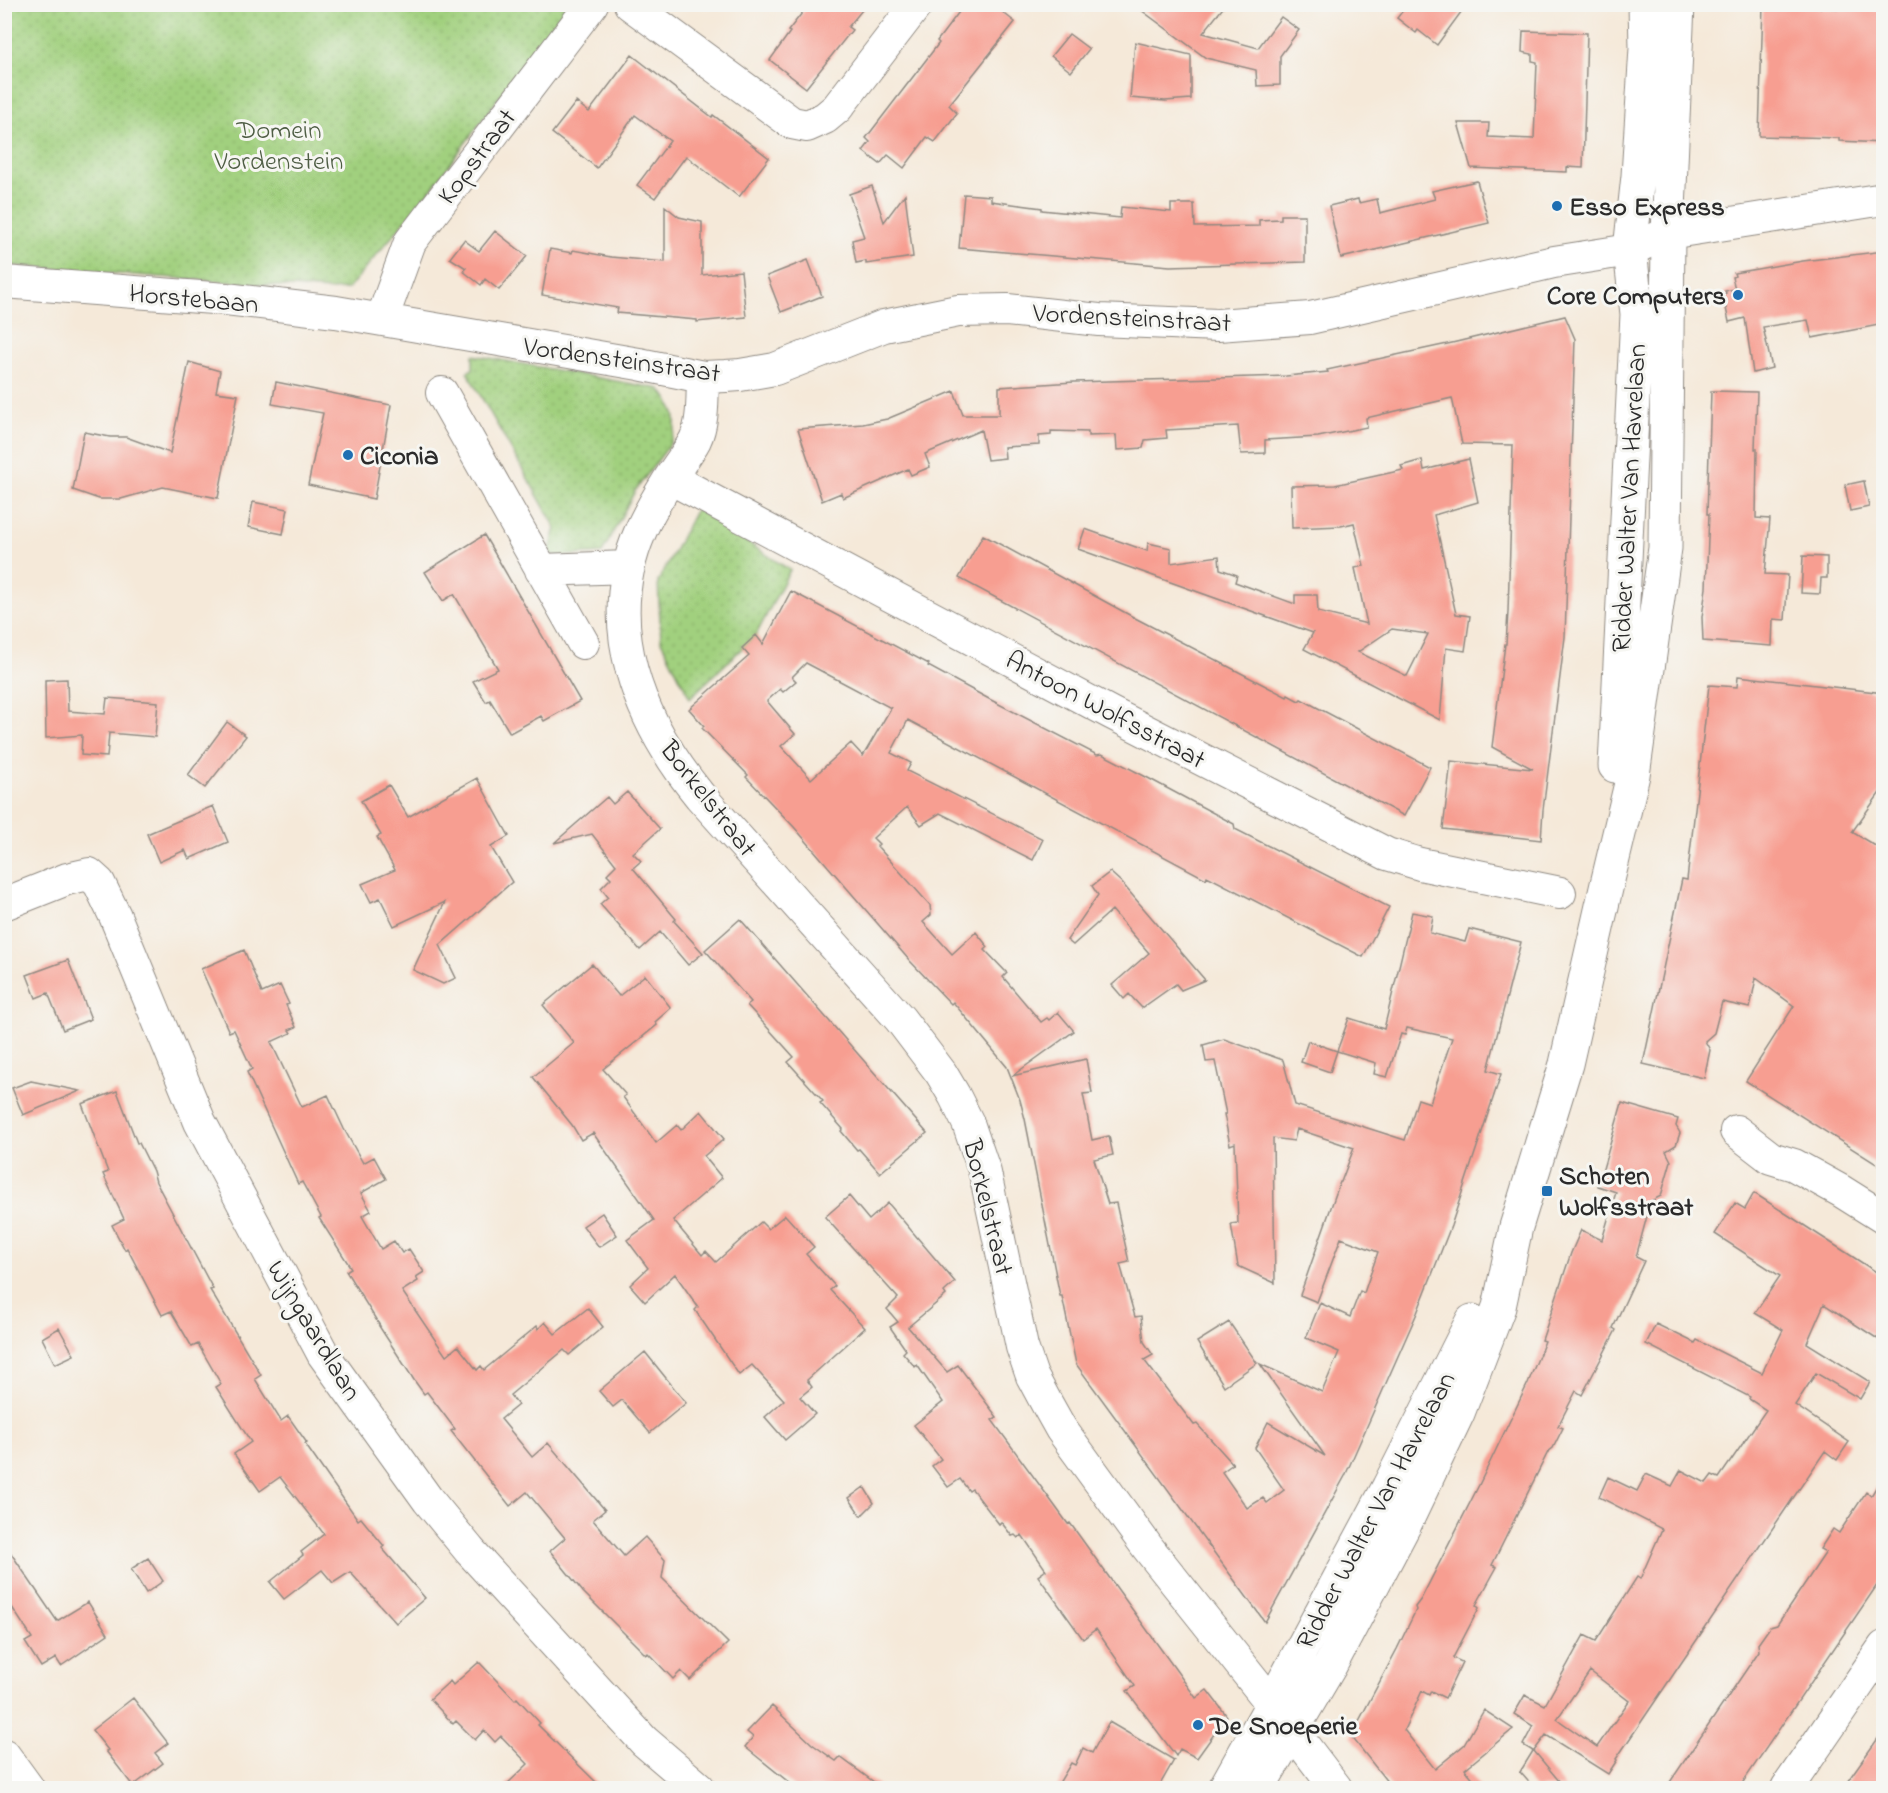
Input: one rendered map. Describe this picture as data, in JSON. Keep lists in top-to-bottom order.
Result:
{
  "streets": {
    "main road": ["Ridder Walter Van Havrelaan"],
    "street": [
      "Kopstraat",
      "Horstebaan",
      "Vordensteinstraat",
      "Antoon Wolfsstraat",
      "Borkelstraat",
      "Wijngaardlaan"
    ]
  },
  "crossings": [
    ["Kopstraat", "Horstebaan"],
    ["Kopstraat", "Vordensteinstraat"],
    ["Horstebaan", "Vordensteinstraat"],
    ["Vordensteinstraat", "Ridder Walter Van Havrelaan"],
    ["Vordensteinstraat", "Borkelstraat"],
    ["Ridder Walter Van Havrelaan", "Borkelstraat"],
    ["Antoon Wolfsstraat", "Borkelstraat"]
  ],
  "parks": ["Domein Vordenstein"],
  "places": {
    "other": [
      "Esso Express",
      "Core Computers",
      "Ciconia",
      "De Snoeperie"
    ],
    "transit": ["Schoten Wolfsstraat"]
  }
}
